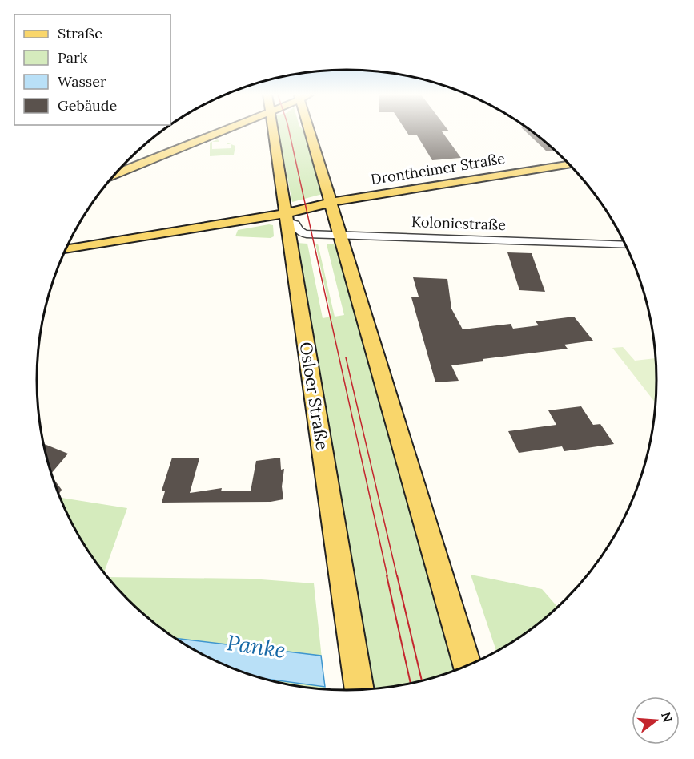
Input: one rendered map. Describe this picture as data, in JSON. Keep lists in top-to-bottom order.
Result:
{
  "streets": {
    "main road": ["Drontheimer Straße", "Osloer Straße"],
    "street": ["Koloniestraße"]
  },
  "crossings": [
    ["Drontheimer Straße", "Koloniestraße"],
    ["Drontheimer Straße", "Osloer Straße"],
    ["Koloniestraße", "Osloer Straße"]
  ],
  "water": ["Panke"],
  "legend": [
    "Straße",
    "Park",
    "Wasser",
    "Gebäude"
  ],
  "north": "right"
}
